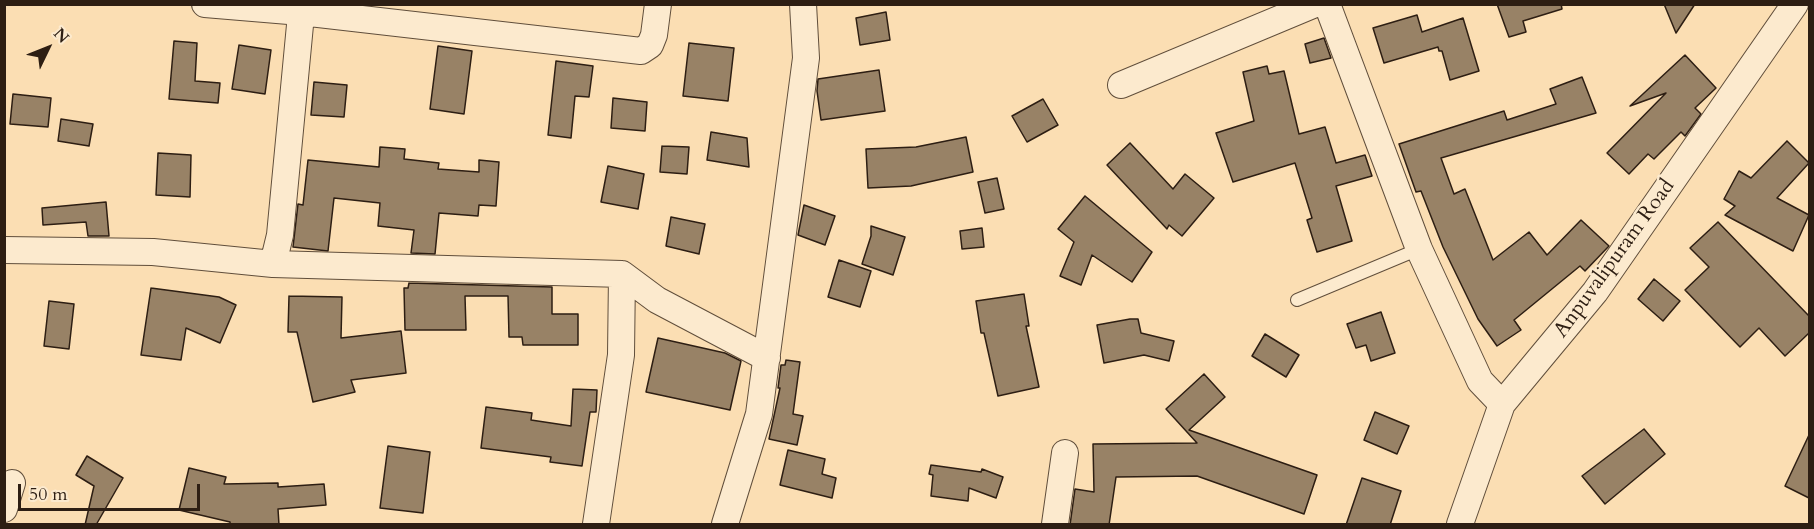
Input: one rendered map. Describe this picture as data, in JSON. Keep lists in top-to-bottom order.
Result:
{
  "streets": {
    "street": ["Anpuvalipuram Road"]
  },
  "scale_bar": "50 m",
  "north": "top right"
}
